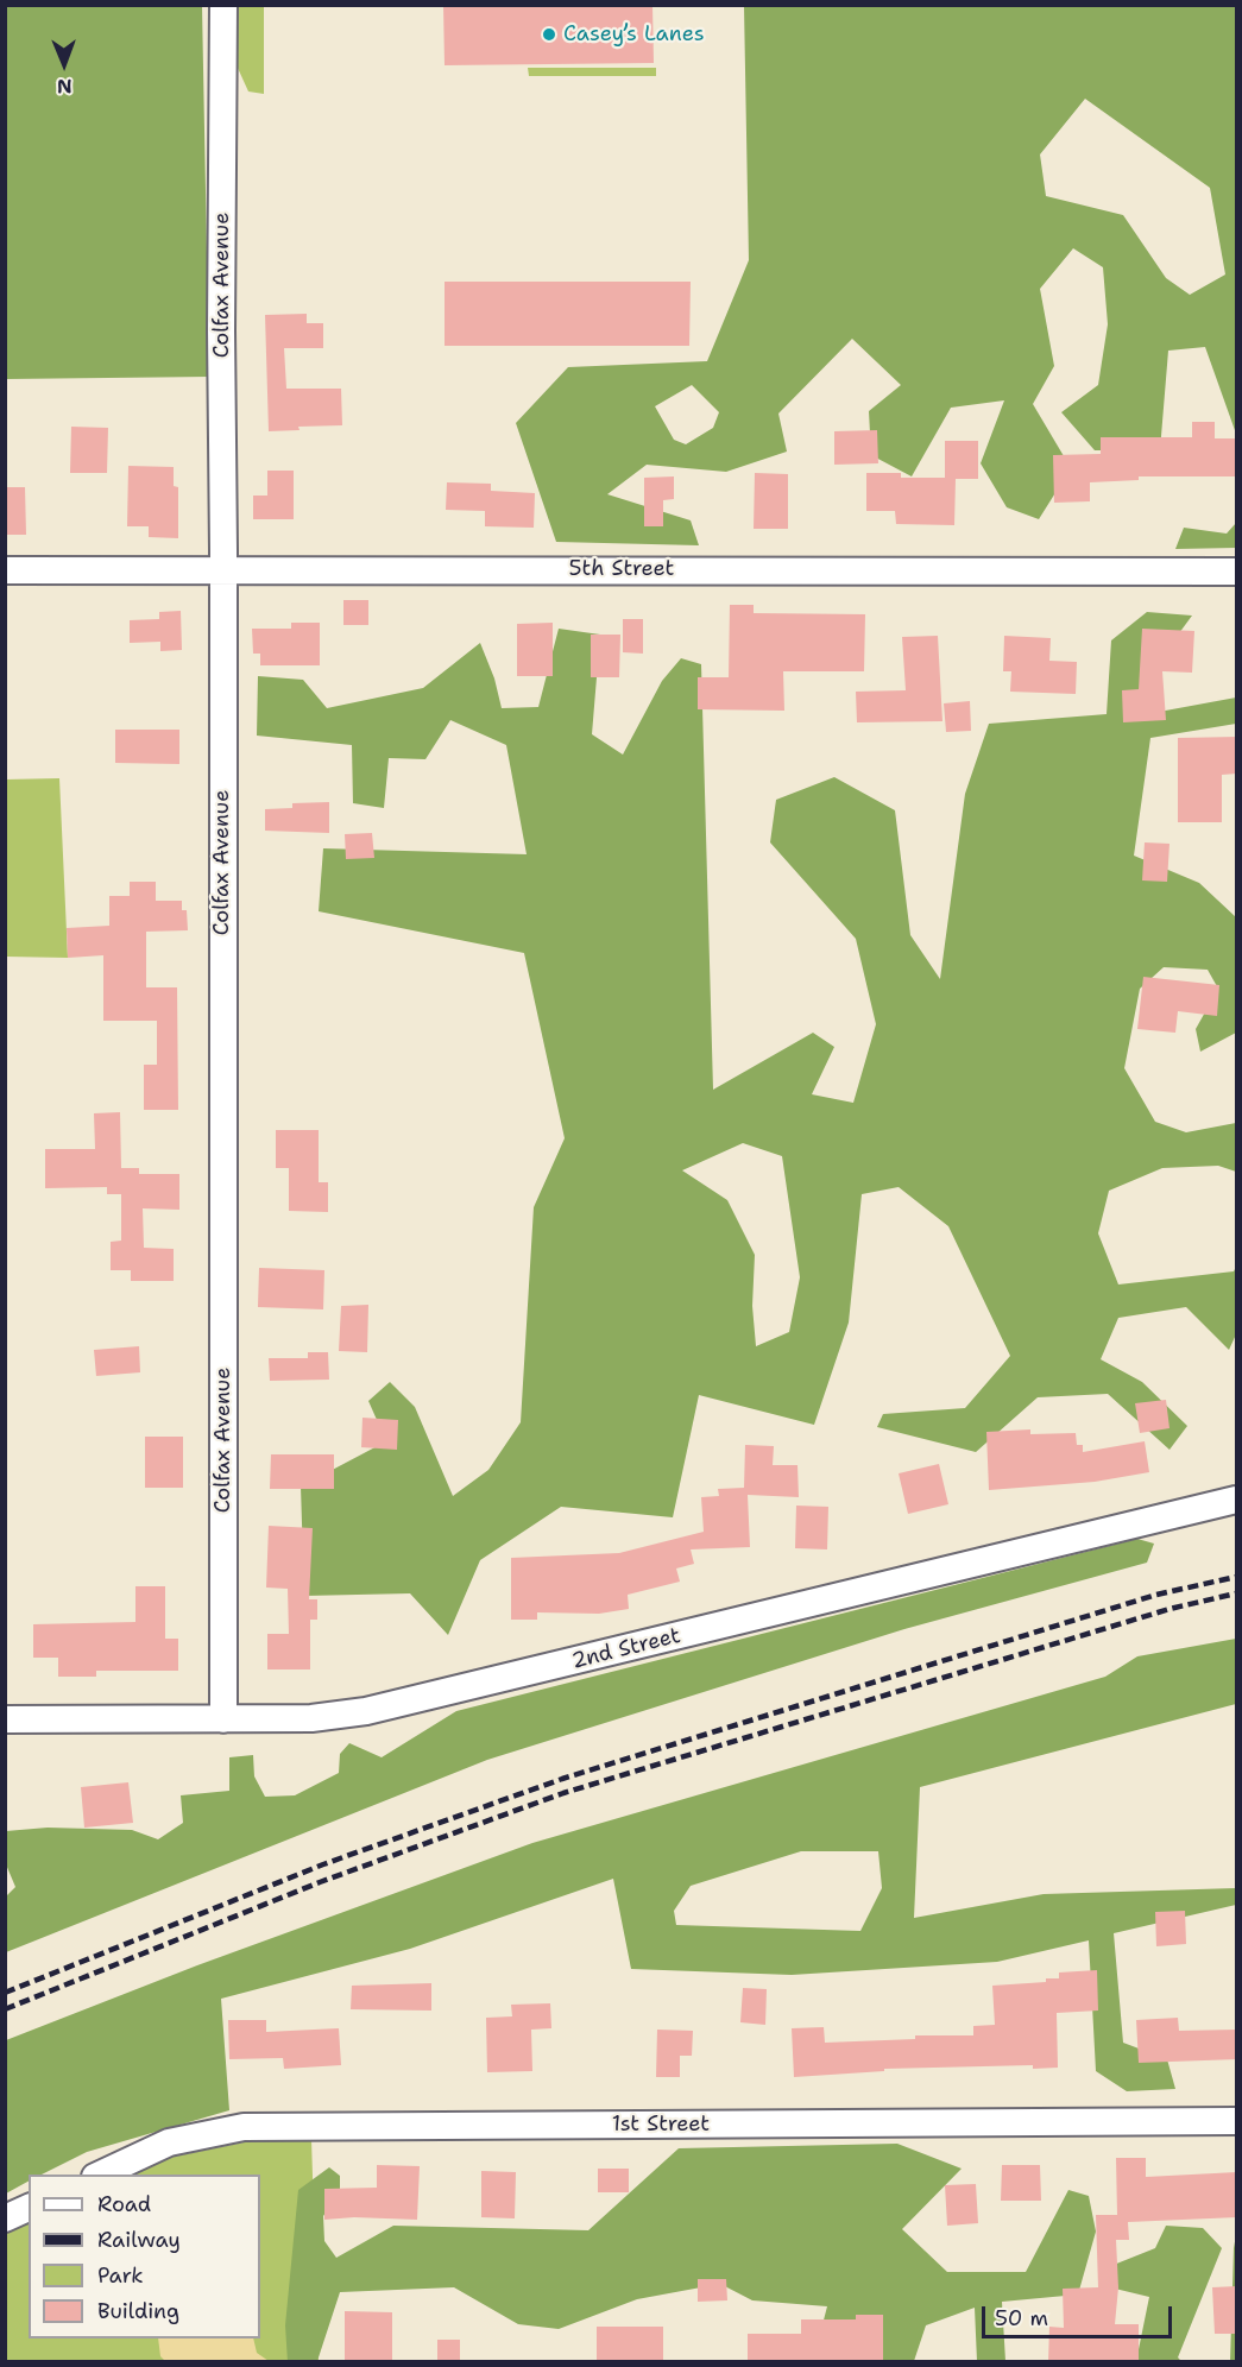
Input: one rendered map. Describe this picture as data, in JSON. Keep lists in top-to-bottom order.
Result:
{
  "streets": {
    "street": [
      "Colfax Avenue",
      "5th Street",
      "2nd Street",
      "1st Street"
    ]
  },
  "crossings": [
    ["Colfax Avenue", "5th Street"],
    ["Colfax Avenue", "2nd Street"]
  ],
  "places": ["Casey’s Lanes"],
  "legend": [
    "Road",
    "Railway",
    "Park",
    "Building"
  ],
  "scale_bar": "50 m",
  "north": "bottom"
}
